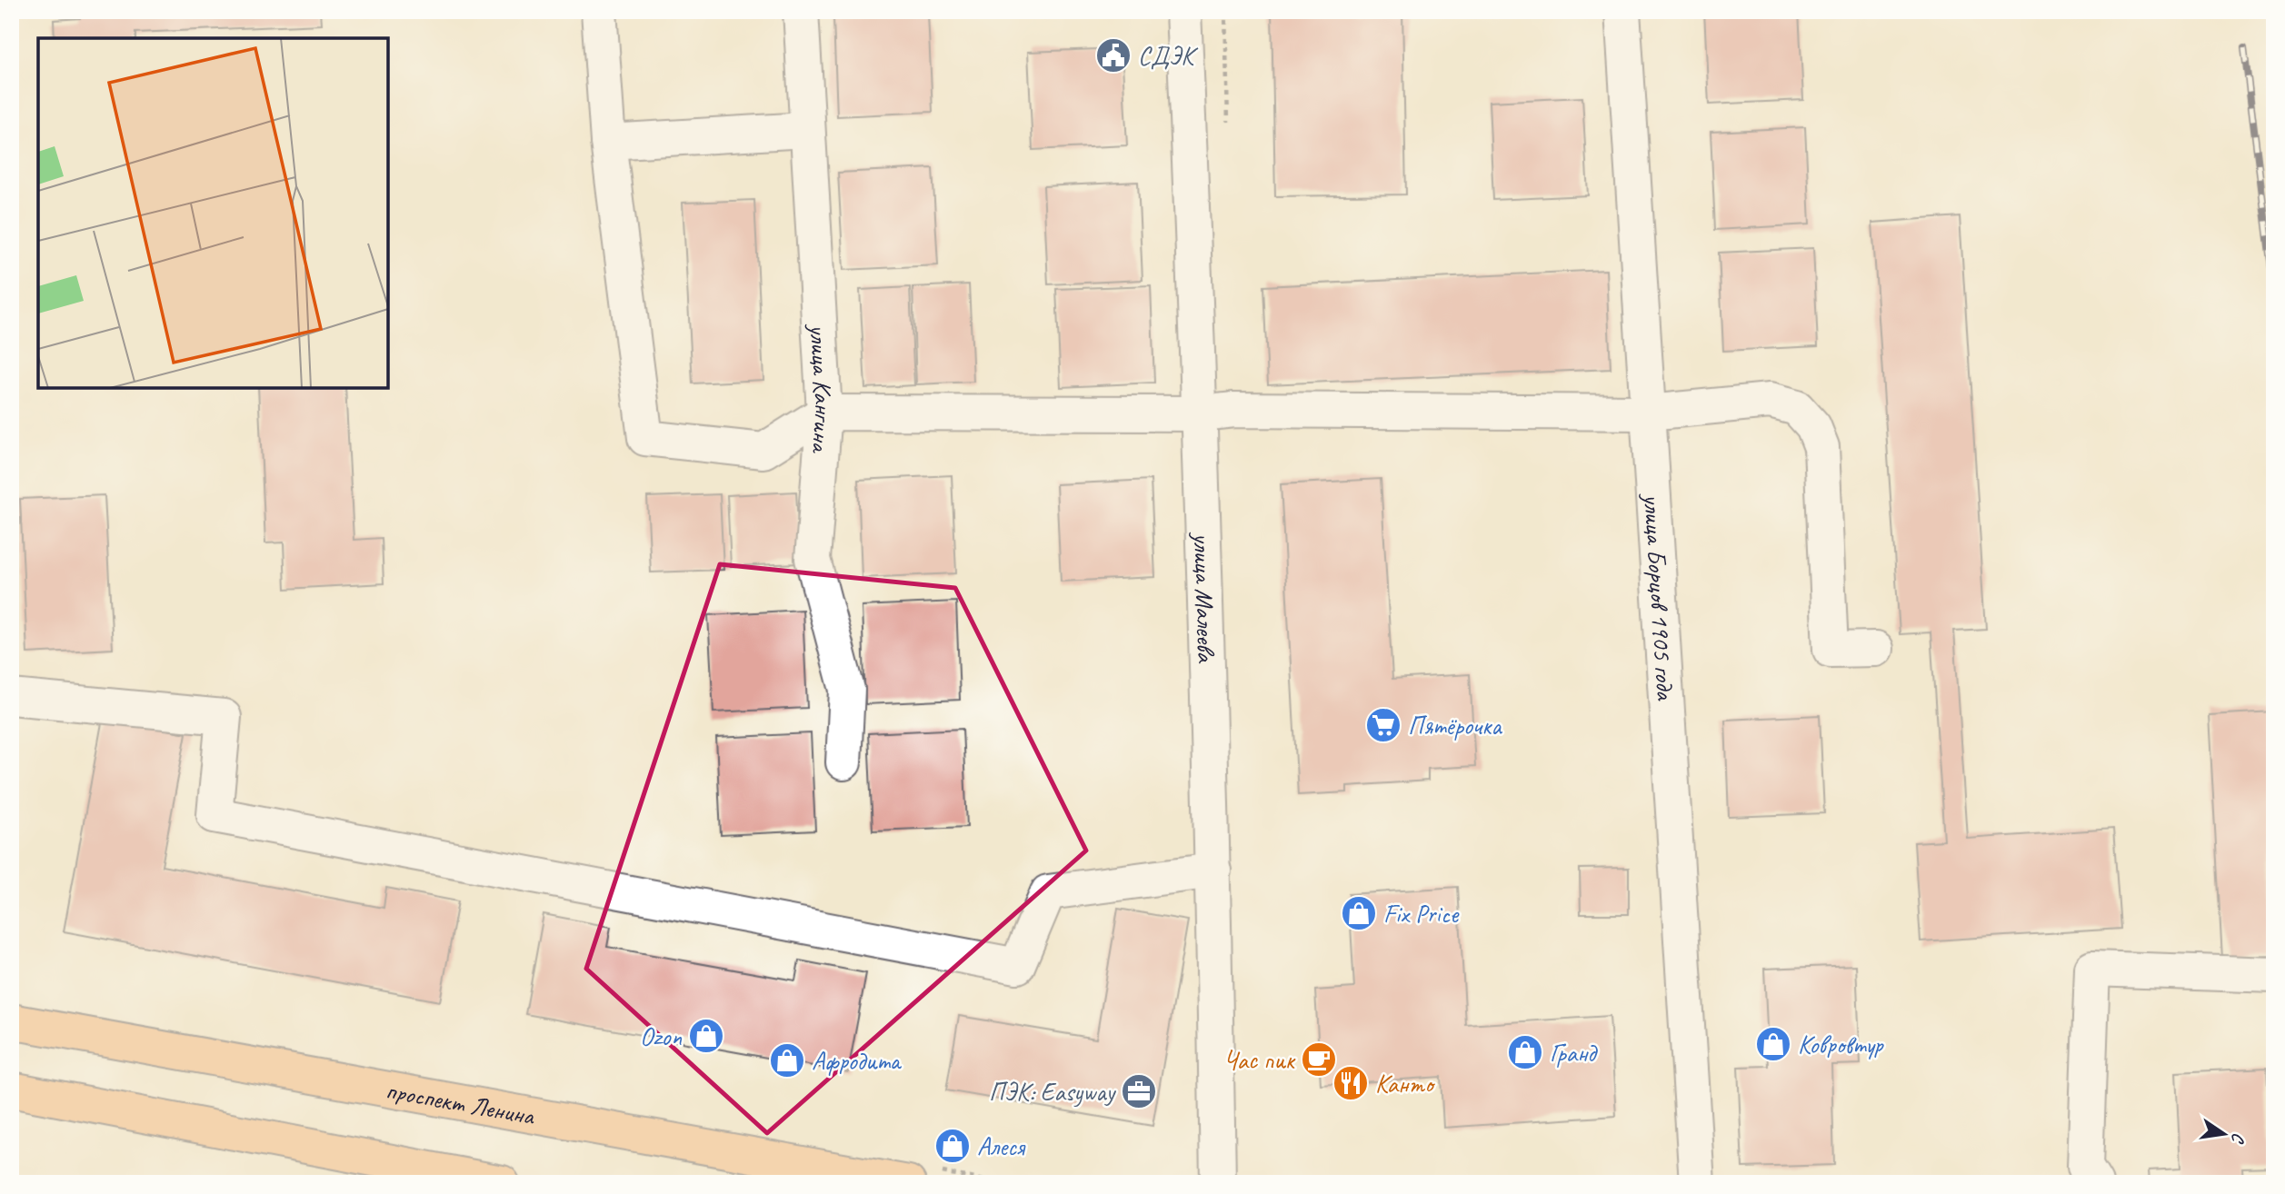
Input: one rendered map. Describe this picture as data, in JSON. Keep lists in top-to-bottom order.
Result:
{
  "streets": {
    "main road": ["проспект Ленина"],
    "street": ["улица Кангина", "улица Малеева", "улица Борцов 1905 года"]
  },
  "places": {
    "public building": ["СДЭК"],
    "supermarket": ["Пятёрочка"],
    "shop": [
      "Fix Price",
      "Ozon",
      "Ковровтур",
      "Гранд",
      "Афродита",
      "Алеся"
    ],
    "cafe": ["Час пик"],
    "restaurant": ["Канто"],
    "office": ["ПЭК: Easyway"]
  },
  "north": "right"
}
